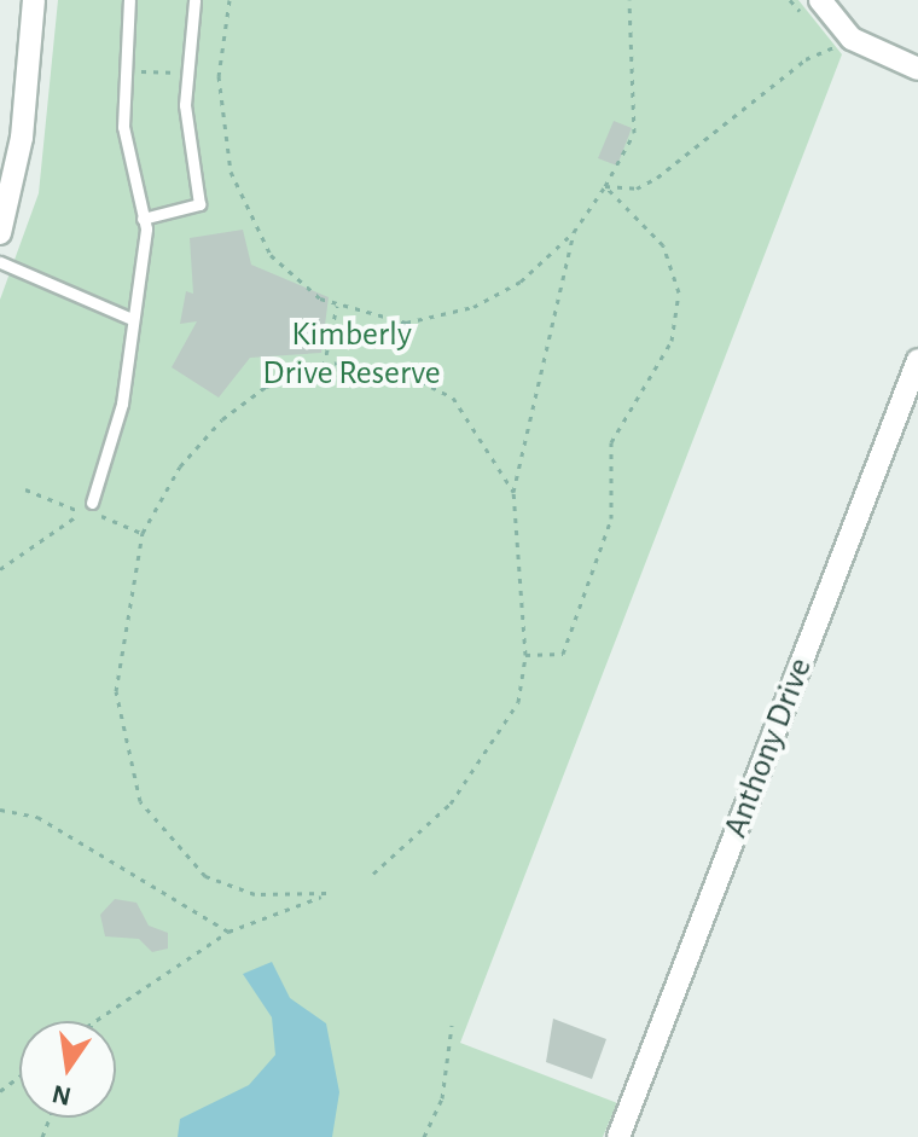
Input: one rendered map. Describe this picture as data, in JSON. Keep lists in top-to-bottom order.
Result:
{
  "streets": {
    "street": ["Anthony Drive"]
  },
  "parks": ["Kimberly Drive Reserve"],
  "north": "bottom"
}
